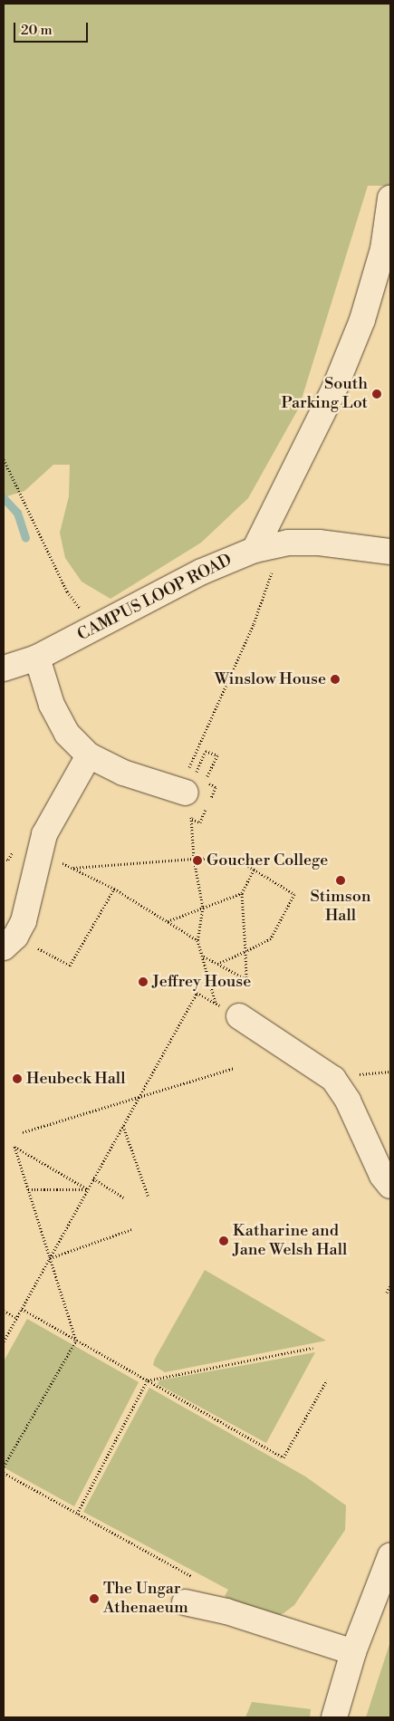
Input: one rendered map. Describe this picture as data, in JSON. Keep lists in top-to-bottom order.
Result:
{
  "streets": {
    "street": ["CAMPUS LOOP ROAD"]
  },
  "places": [
    "South Parking Lot",
    "Winslow House",
    "Goucher College",
    "Stimson Hall",
    "Jeffrey House",
    "Heubeck Hall",
    "Katharine and Jane Welsh Hall",
    "The Ungar Athenaeum"
  ],
  "scale_bar": "20 m"
}
